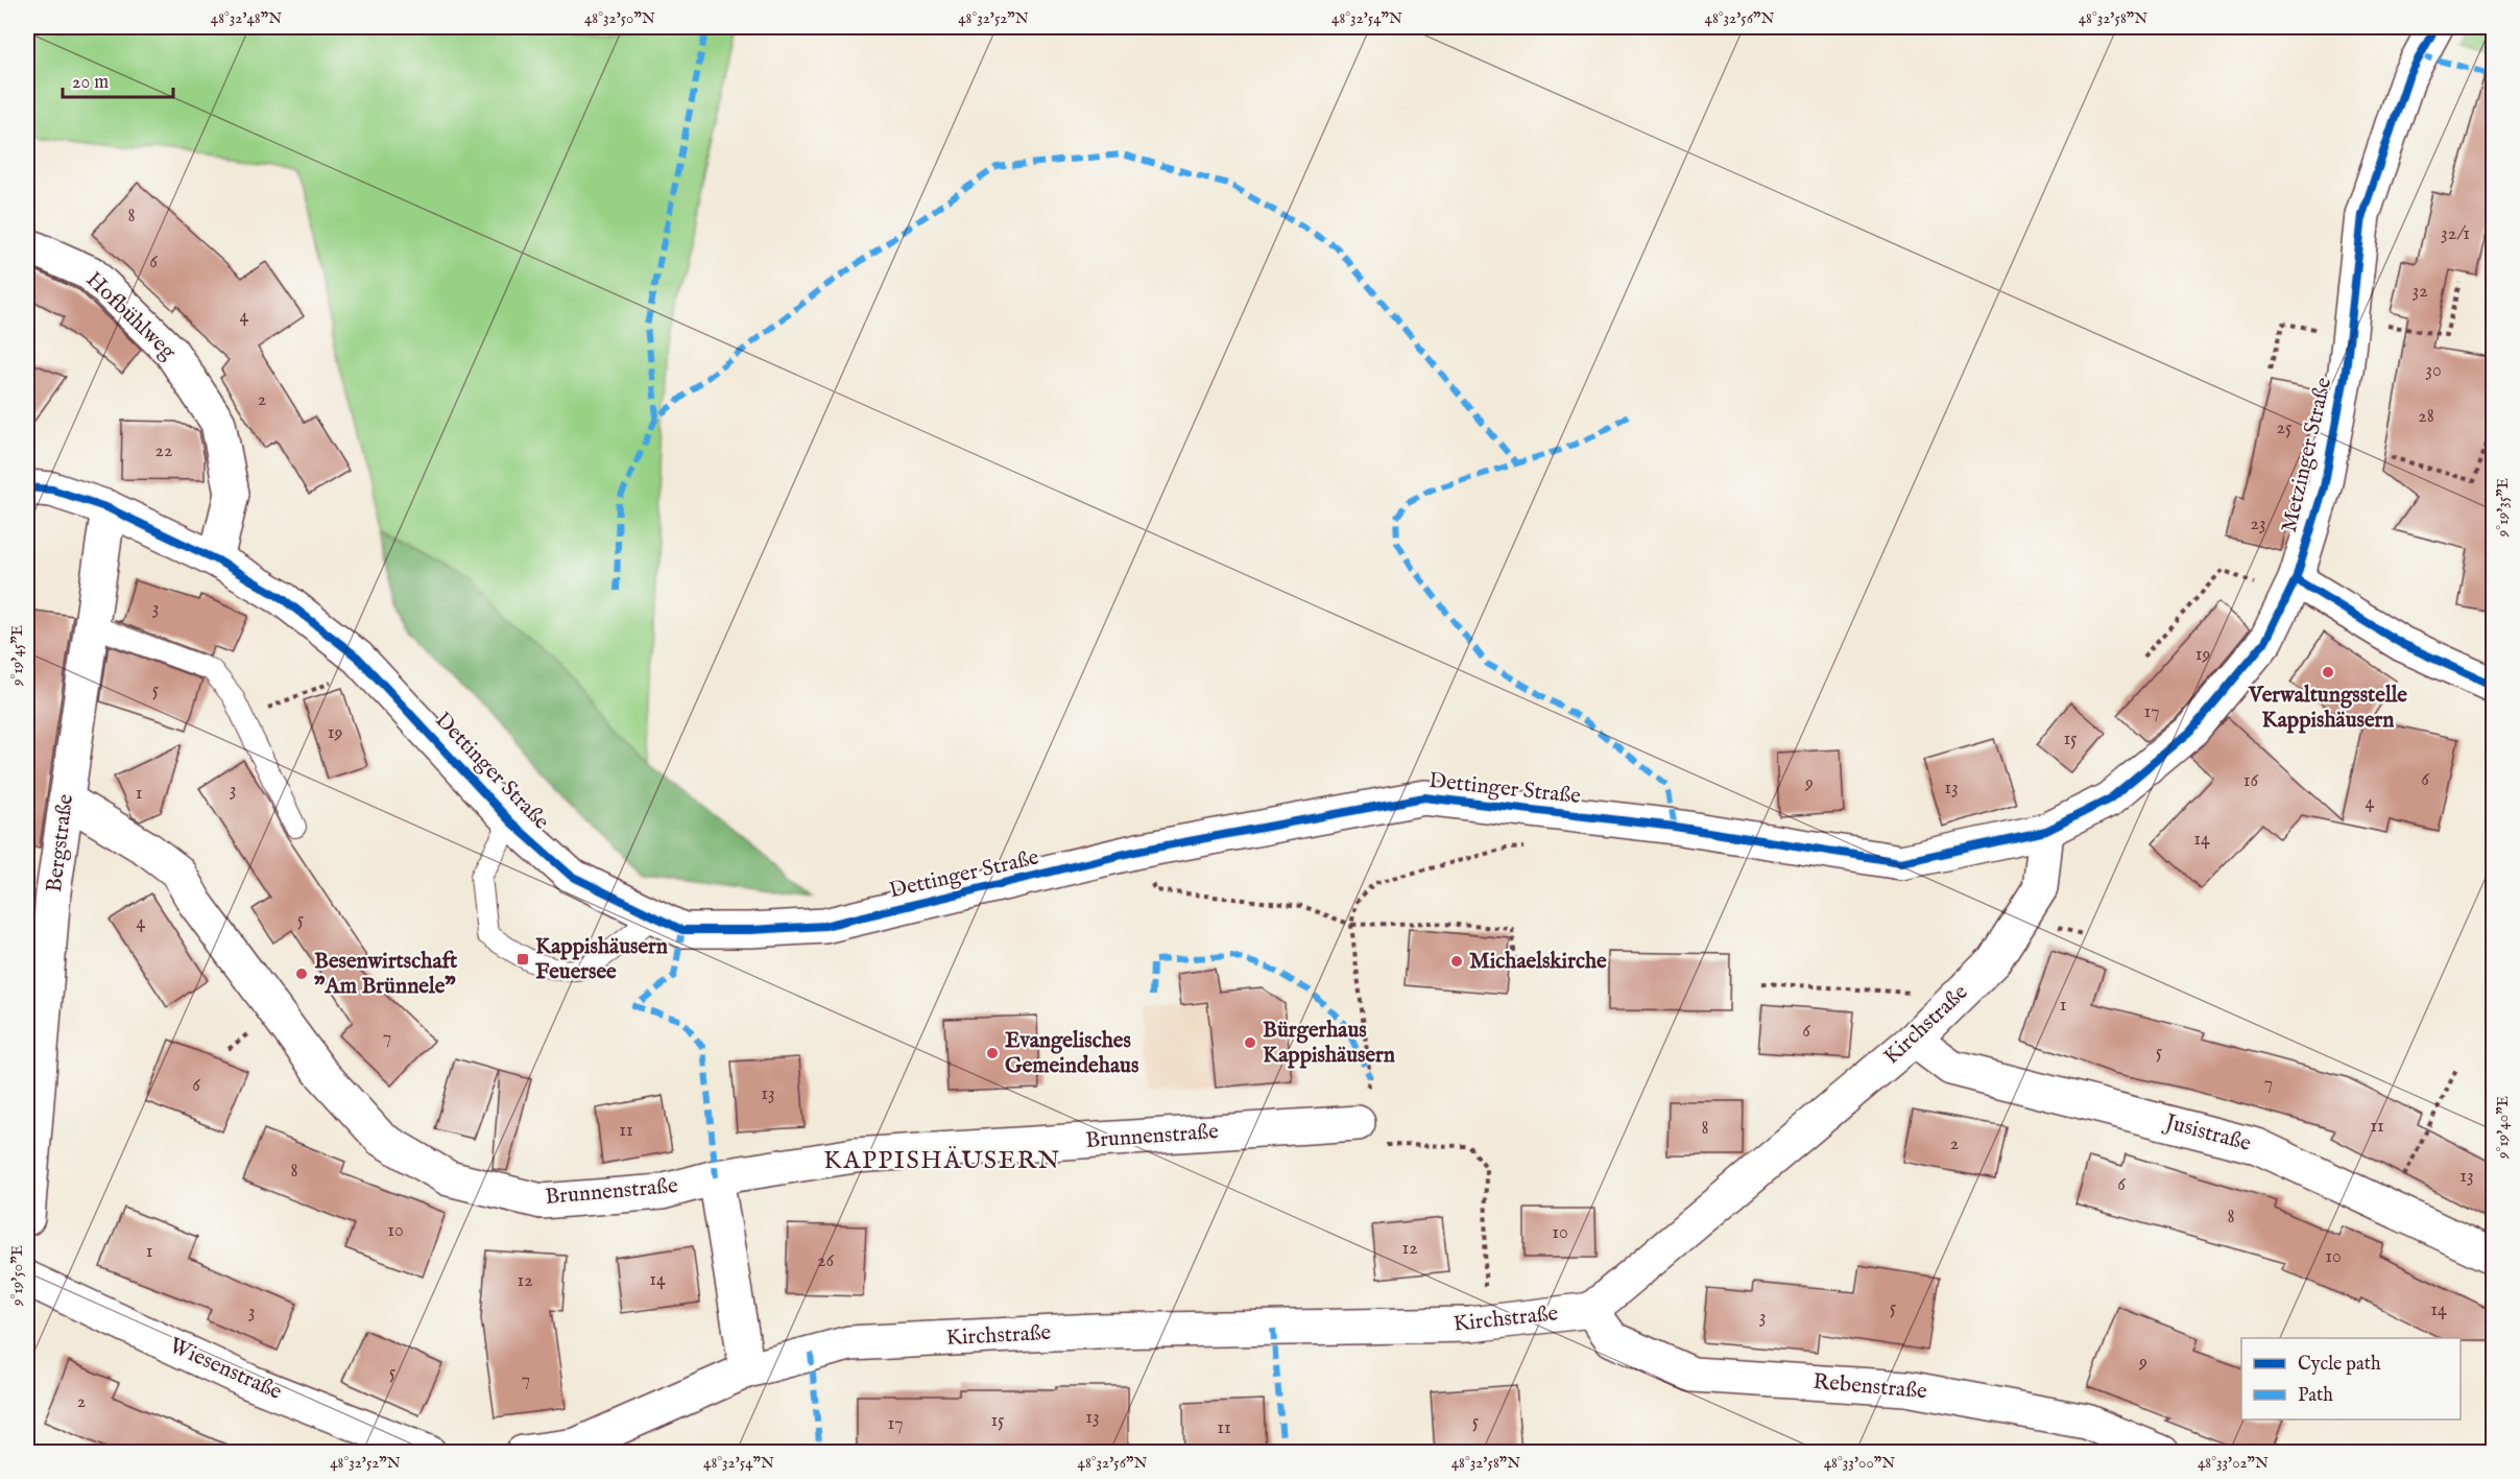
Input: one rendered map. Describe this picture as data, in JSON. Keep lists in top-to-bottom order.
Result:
{
  "streets": {
    "street": [
      "Hofbühlweg",
      "Metzinger Straße",
      "Dettinger Straße",
      "Bergstraße",
      "Kirchstraße",
      "Jusistraße",
      "Brunnenstraße",
      "Wiesenstraße",
      "Rebenstraße"
    ]
  },
  "crossings": [
    ["Hofbühlweg", "Dettinger Straße"],
    ["Metzinger Straße", "Dettinger Straße"],
    ["Metzinger Straße", "Kirchstraße"],
    ["Dettinger Straße", "Bergstraße"],
    ["Dettinger Straße", "Kirchstraße"],
    ["Bergstraße", "Brunnenstraße"],
    ["Kirchstraße", "Jusistraße"],
    ["Kirchstraße", "Rebenstraße"]
  ],
  "districts": ["KAPPISHÄUSERN"],
  "places": {
    "other": [
      "Verwaltungsstelle Kappishäusern",
      "Michaelskirche",
      "Besenwirtschaft \"Am Brünnele\"",
      "Bürgerhaus Kappishäusern",
      "Evangelisches Gemeindehaus"
    ],
    "transit": ["Kappishäusern Feuersee"]
  },
  "house_numbers": [
    "8",
    "32/1",
    "6",
    "32",
    "4",
    "30",
    "2",
    "28",
    "25",
    "22",
    "23",
    "3",
    "19",
    "5",
    "17",
    "19",
    "15",
    "6",
    "16",
    "9",
    "13",
    "3",
    "1",
    "4",
    "14",
    "5",
    "4",
    "1",
    "6",
    "7",
    "5",
    "7",
    "6",
    "13",
    "11",
    "8",
    "11",
    "2",
    "8",
    "13",
    "6",
    "8",
    "10",
    "10",
    "12",
    "1",
    "10",
    "26",
    "14",
    "12",
    "5",
    "14",
    "3",
    "3",
    "9",
    "5",
    "7",
    "2",
    "13",
    "15",
    "5",
    "17",
    "11"
  ],
  "legend": ["Cycle path", "Path"],
  "scale_bar": "20 m",
  "coordinates": [
    "48°32'48\"N",
    "48°32'50\"N",
    "48°32'52\"N",
    "48°32'54\"N",
    "48°32'56\"N",
    "48°32'58\"N",
    "9°19'35\"E",
    "9°19'45\"E",
    "9°19'40\"E",
    "9°19'50\"E",
    "48°33'00\"N",
    "48°33'02\"N"
  ]
}
